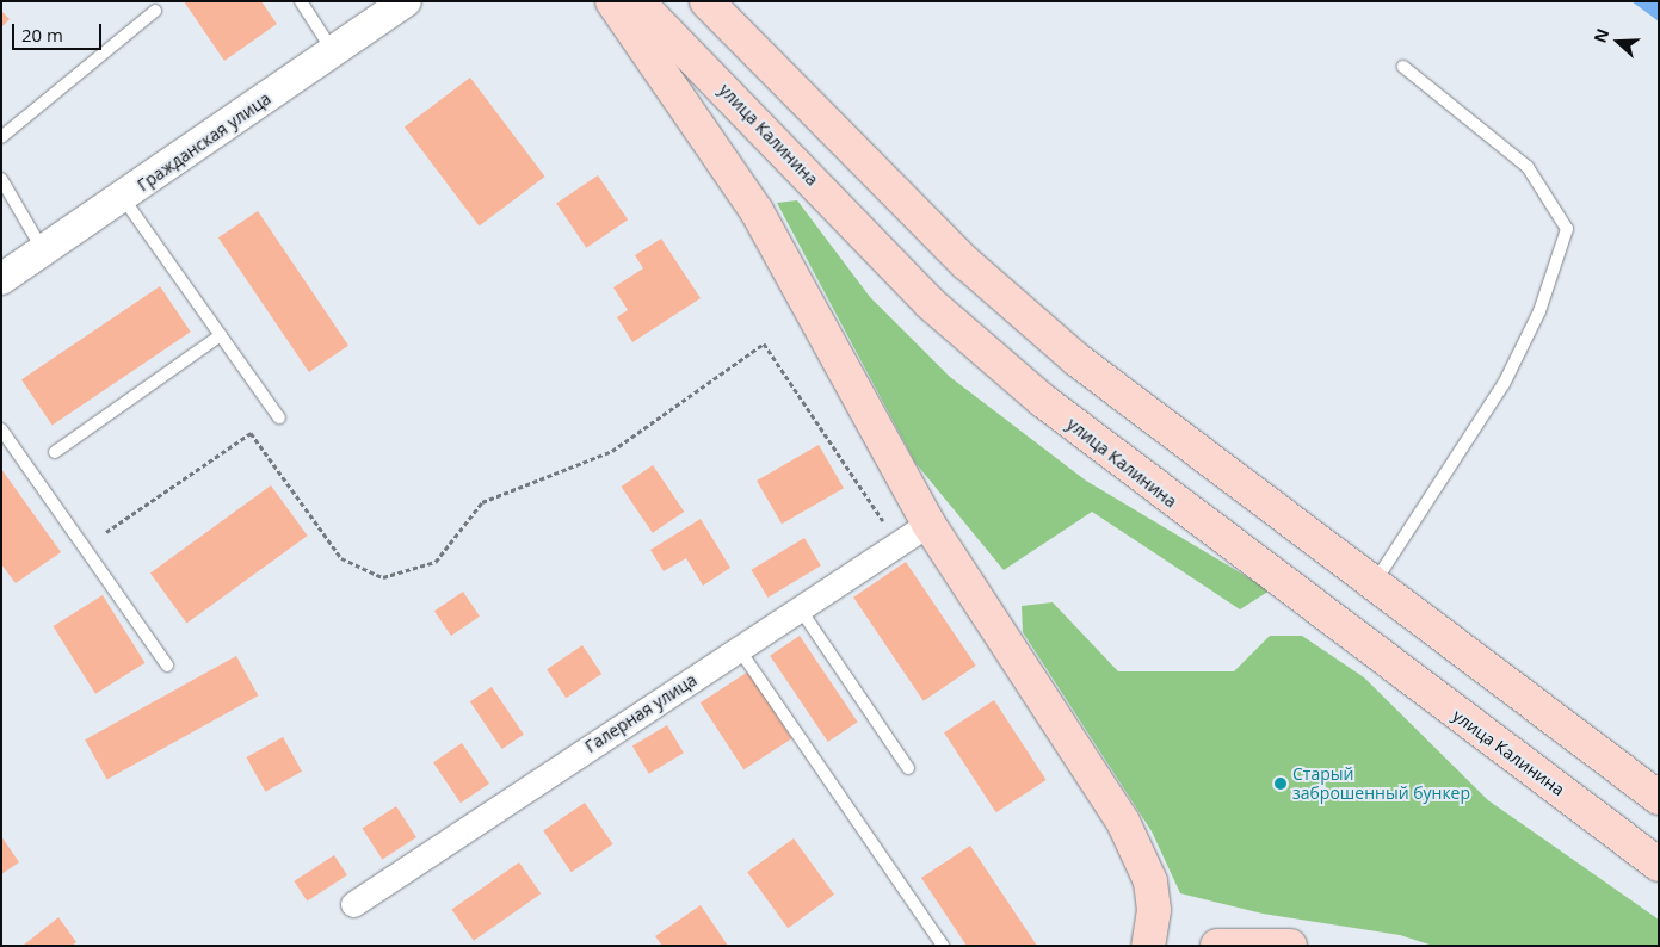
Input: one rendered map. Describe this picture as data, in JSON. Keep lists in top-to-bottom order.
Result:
{
  "streets": {
    "main road": ["улица Калинина"],
    "street": ["Гражданская улица", "Галерная улица"]
  },
  "places": ["Старый заброшенный бункер"],
  "scale_bar": "20 m",
  "north": "left"
}
